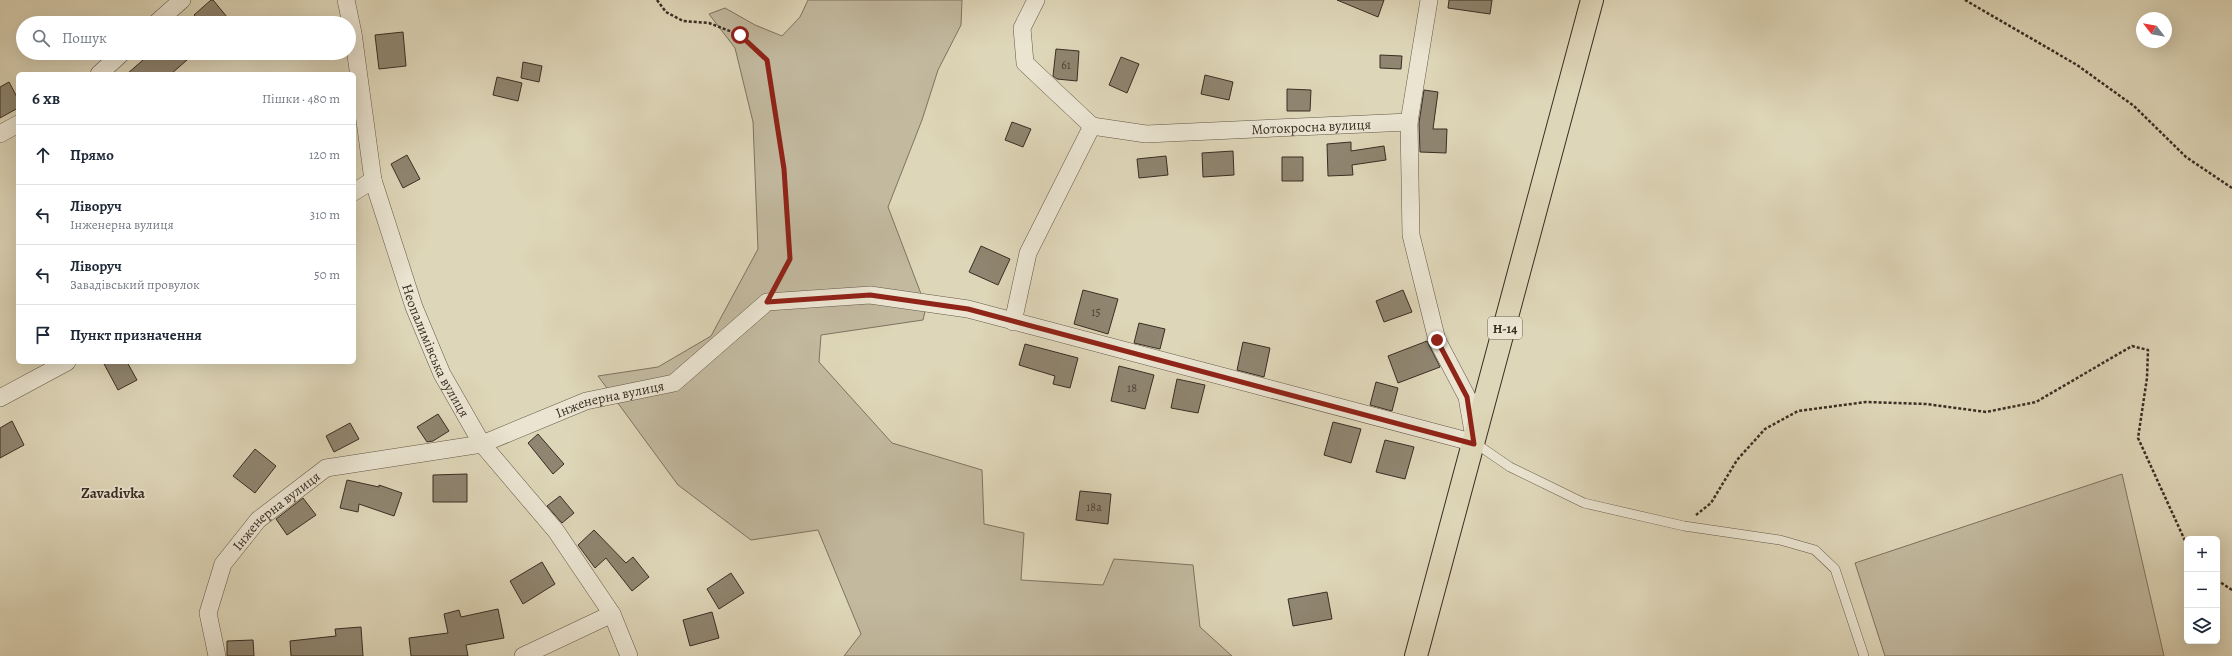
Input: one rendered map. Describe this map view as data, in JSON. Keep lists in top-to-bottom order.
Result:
{
  "streets": {
    "main road": ["Н-14"],
    "street": ["Мотокросна вулиця", "Неопалимівська вулиця", "Інженерна вулиця"]
  },
  "crossings": [
    ["Неопалимівська вулиця", "Інженерна вулиця"]
  ],
  "districts": ["Zavadivka"],
  "house_numbers": [
    "61",
    "15",
    "18",
    "18а"
  ],
  "north": "top left",
  "page": {
    "search": "Пошук",
    "heading": ["6 хв", "Пішки · 480 m"],
    "list": [
      ["Прямо", "120 m"],
      ["Ліворуч", "Інженерна вулиця", "310 m"],
      ["Ліворуч", "Завадівський провулок", "50 m"],
      "Пункт призначення"
    ],
    "map_buttons": ["+", "−"]
  }
}
